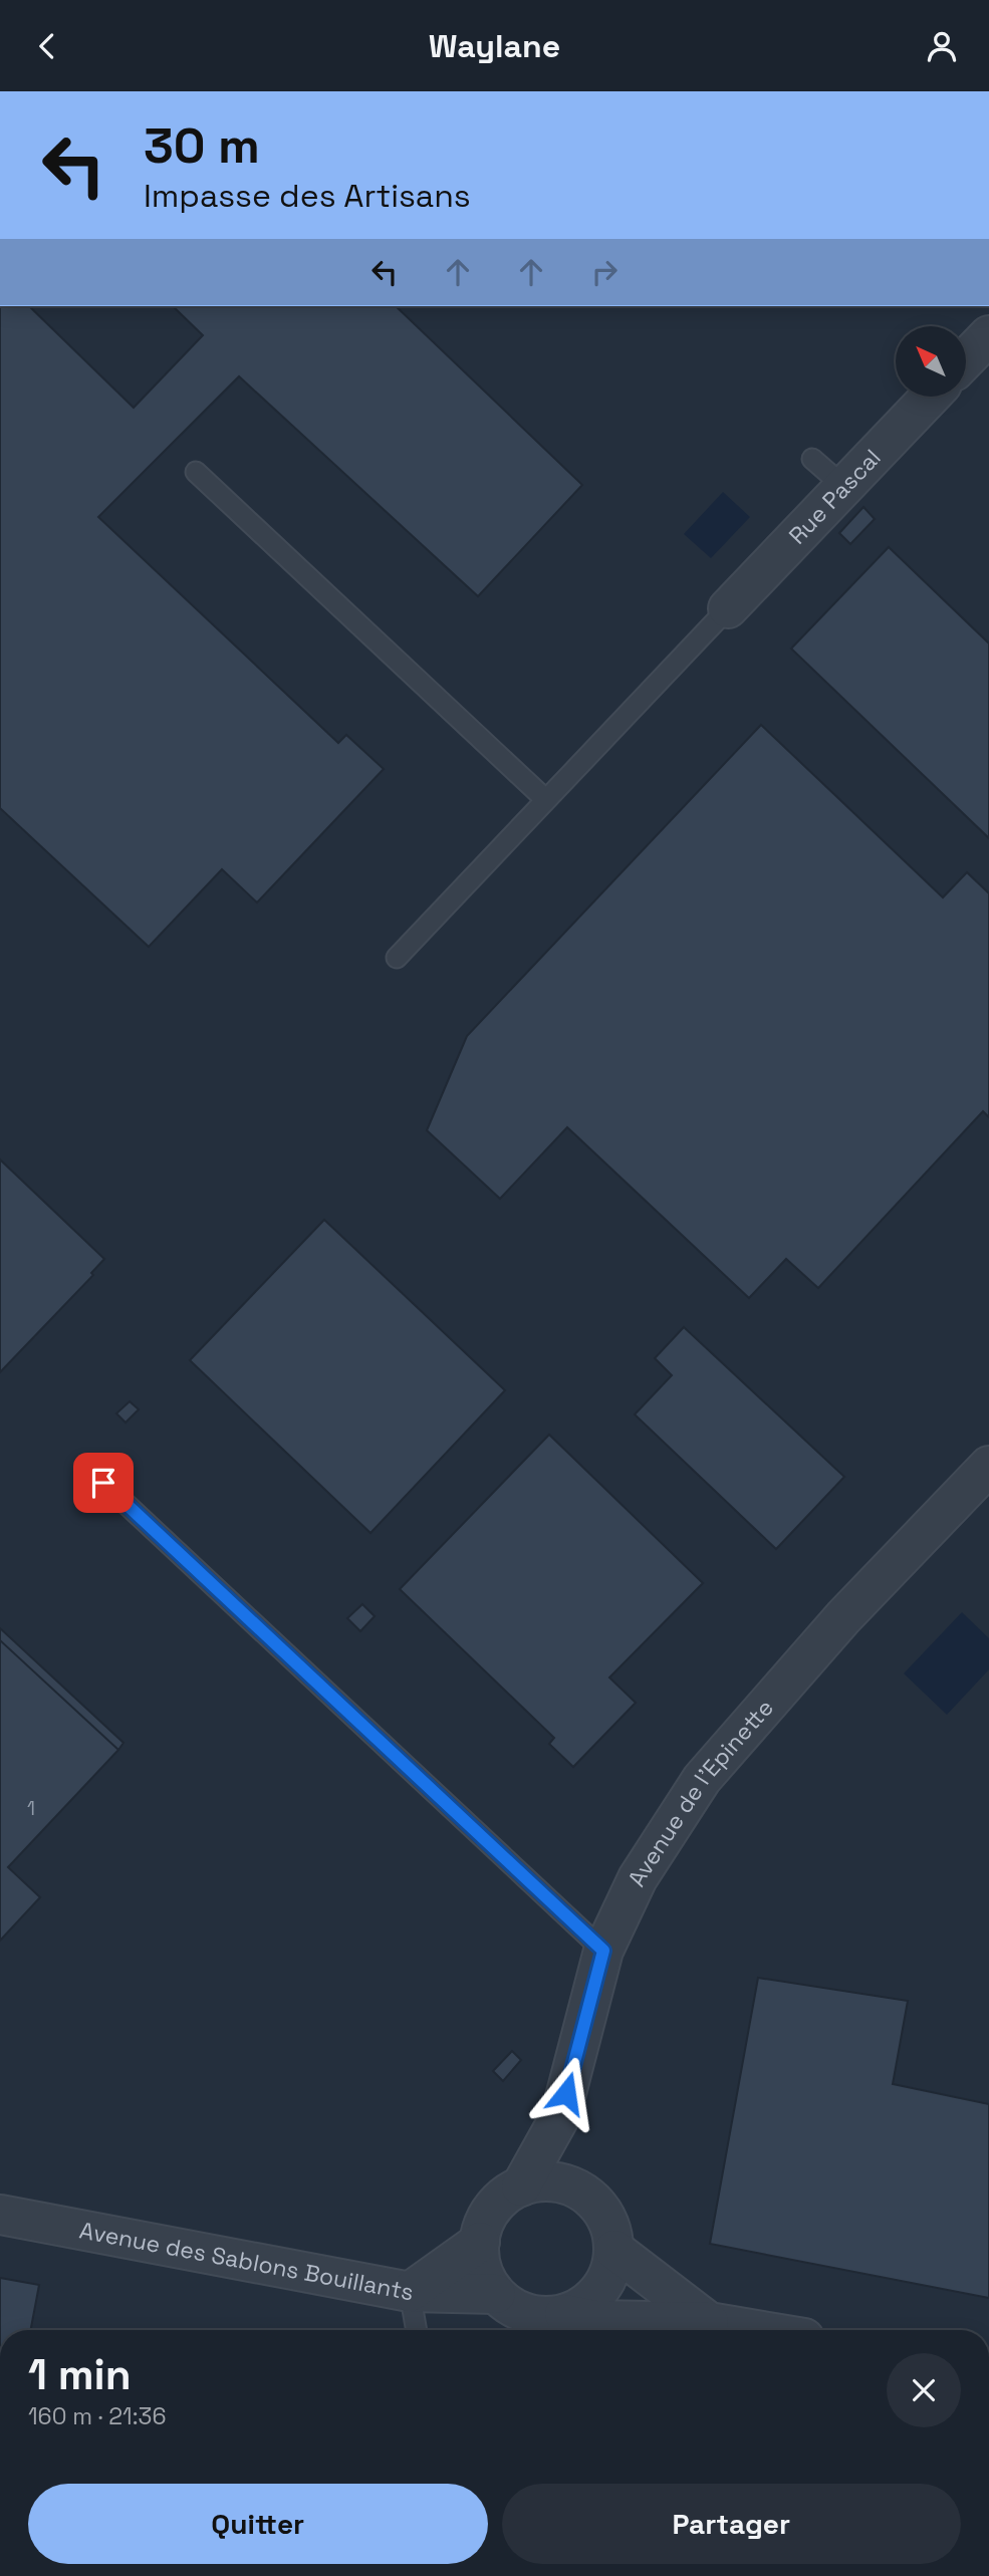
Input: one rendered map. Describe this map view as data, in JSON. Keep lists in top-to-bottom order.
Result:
{
  "streets": {
    "street": ["Rue Pascal", "Avenue de l'Epinette", "Avenue des Sablons Bouillants"]
  },
  "crossings": [
    ["Avenue de l'Epinette", "Avenue des Sablons Bouillants"]
  ],
  "house_numbers": ["1"],
  "north": "top left",
  "page": {
    "header": "Waylane",
    "turn": ["30 m", "Impasse des Artisans"],
    "heading": ["1 min", "160 m · 21:36"],
    "buttons": ["Quitter", "Partager"]
  }
}
